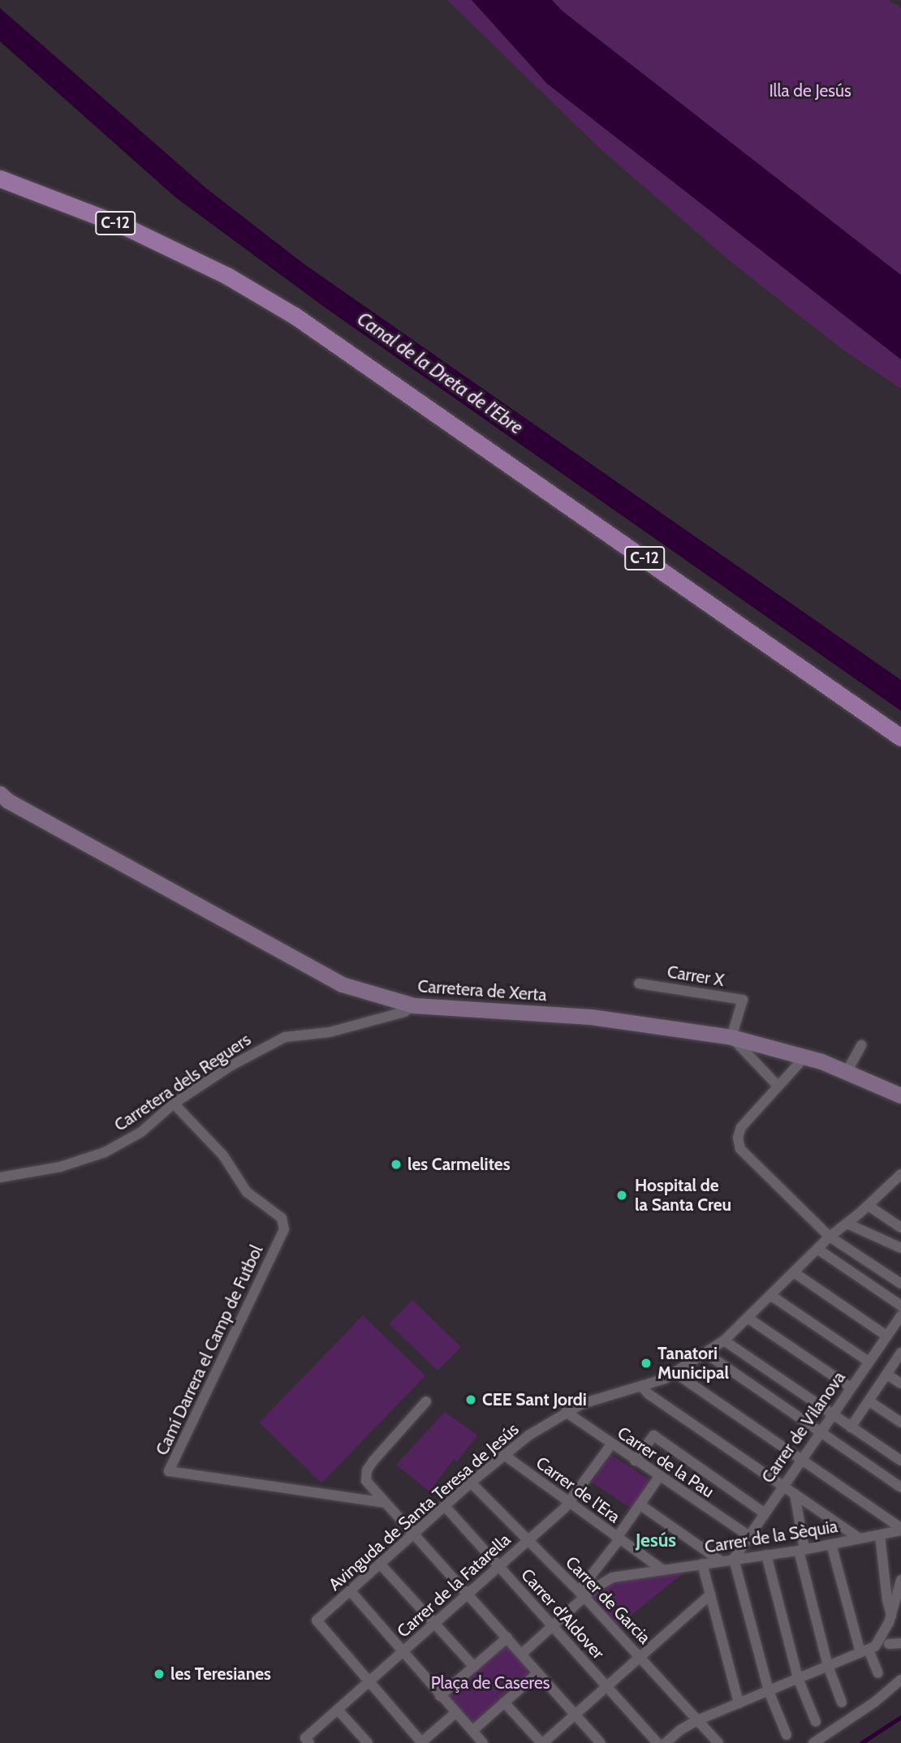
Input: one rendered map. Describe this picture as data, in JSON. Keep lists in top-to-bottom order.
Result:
{
  "streets": {
    "main road": ["C-12", "Carretera de Xerta"],
    "street": [
      "Carrer X",
      "Carretera dels Reguers",
      "Camí Darrera el Camp de Futbol",
      "Carrer de Vilanova",
      "Carrer de la Pau",
      "Carrer de l'Era",
      "Avinguda de Santa Teresa de Jesús",
      "Carrer de la Sèquia",
      "Carrer de la Fatarella",
      "Carrer de Garcia",
      "Carrer d'Aldover"
    ]
  },
  "crossings": [
    ["Carrer X", "Carretera de Xerta"],
    ["Carretera de Xerta", "Carretera dels Reguers"],
    ["Carretera dels Reguers", "Camí Darrera el Camp de Futbol"],
    ["Carrer de Vilanova", "Carrer de la Pau"],
    ["Carrer de Vilanova", "Carrer de la Sèquia"],
    ["Carrer de la Pau", "Avinguda de Santa Teresa de Jesús"],
    ["Carrer de la Pau", "Carrer de la Fatarella"],
    ["Carrer de l'Era", "Avinguda de Santa Teresa de Jesús"],
    ["Carrer de l'Era", "Carrer de la Sèquia"],
    ["Carrer de l'Era", "Carrer de la Fatarella"],
    ["Avinguda de Santa Teresa de Jesús", "Carrer de la Fatarella"],
    ["Avinguda de Santa Teresa de Jesús", "Carrer de Garcia"],
    ["Avinguda de Santa Teresa de Jesús", "Carrer d'Aldover"],
    ["Carrer de la Sèquia", "Carrer de Garcia"],
    ["Carrer de la Fatarella", "Carrer de Garcia"],
    ["Carrer de la Fatarella", "Carrer d'Aldover"]
  ],
  "districts": ["Jesús"],
  "water": ["Canal de la Dreta de l'Ebre"],
  "parks": ["Illa de Jesús", "Plaça de Caseres"],
  "places": [
    "les Carmelites",
    "Hospital de la Santa Creu",
    "Tanatori Municipal",
    "CEE Sant Jordi",
    "les Teresianes"
  ]
}
